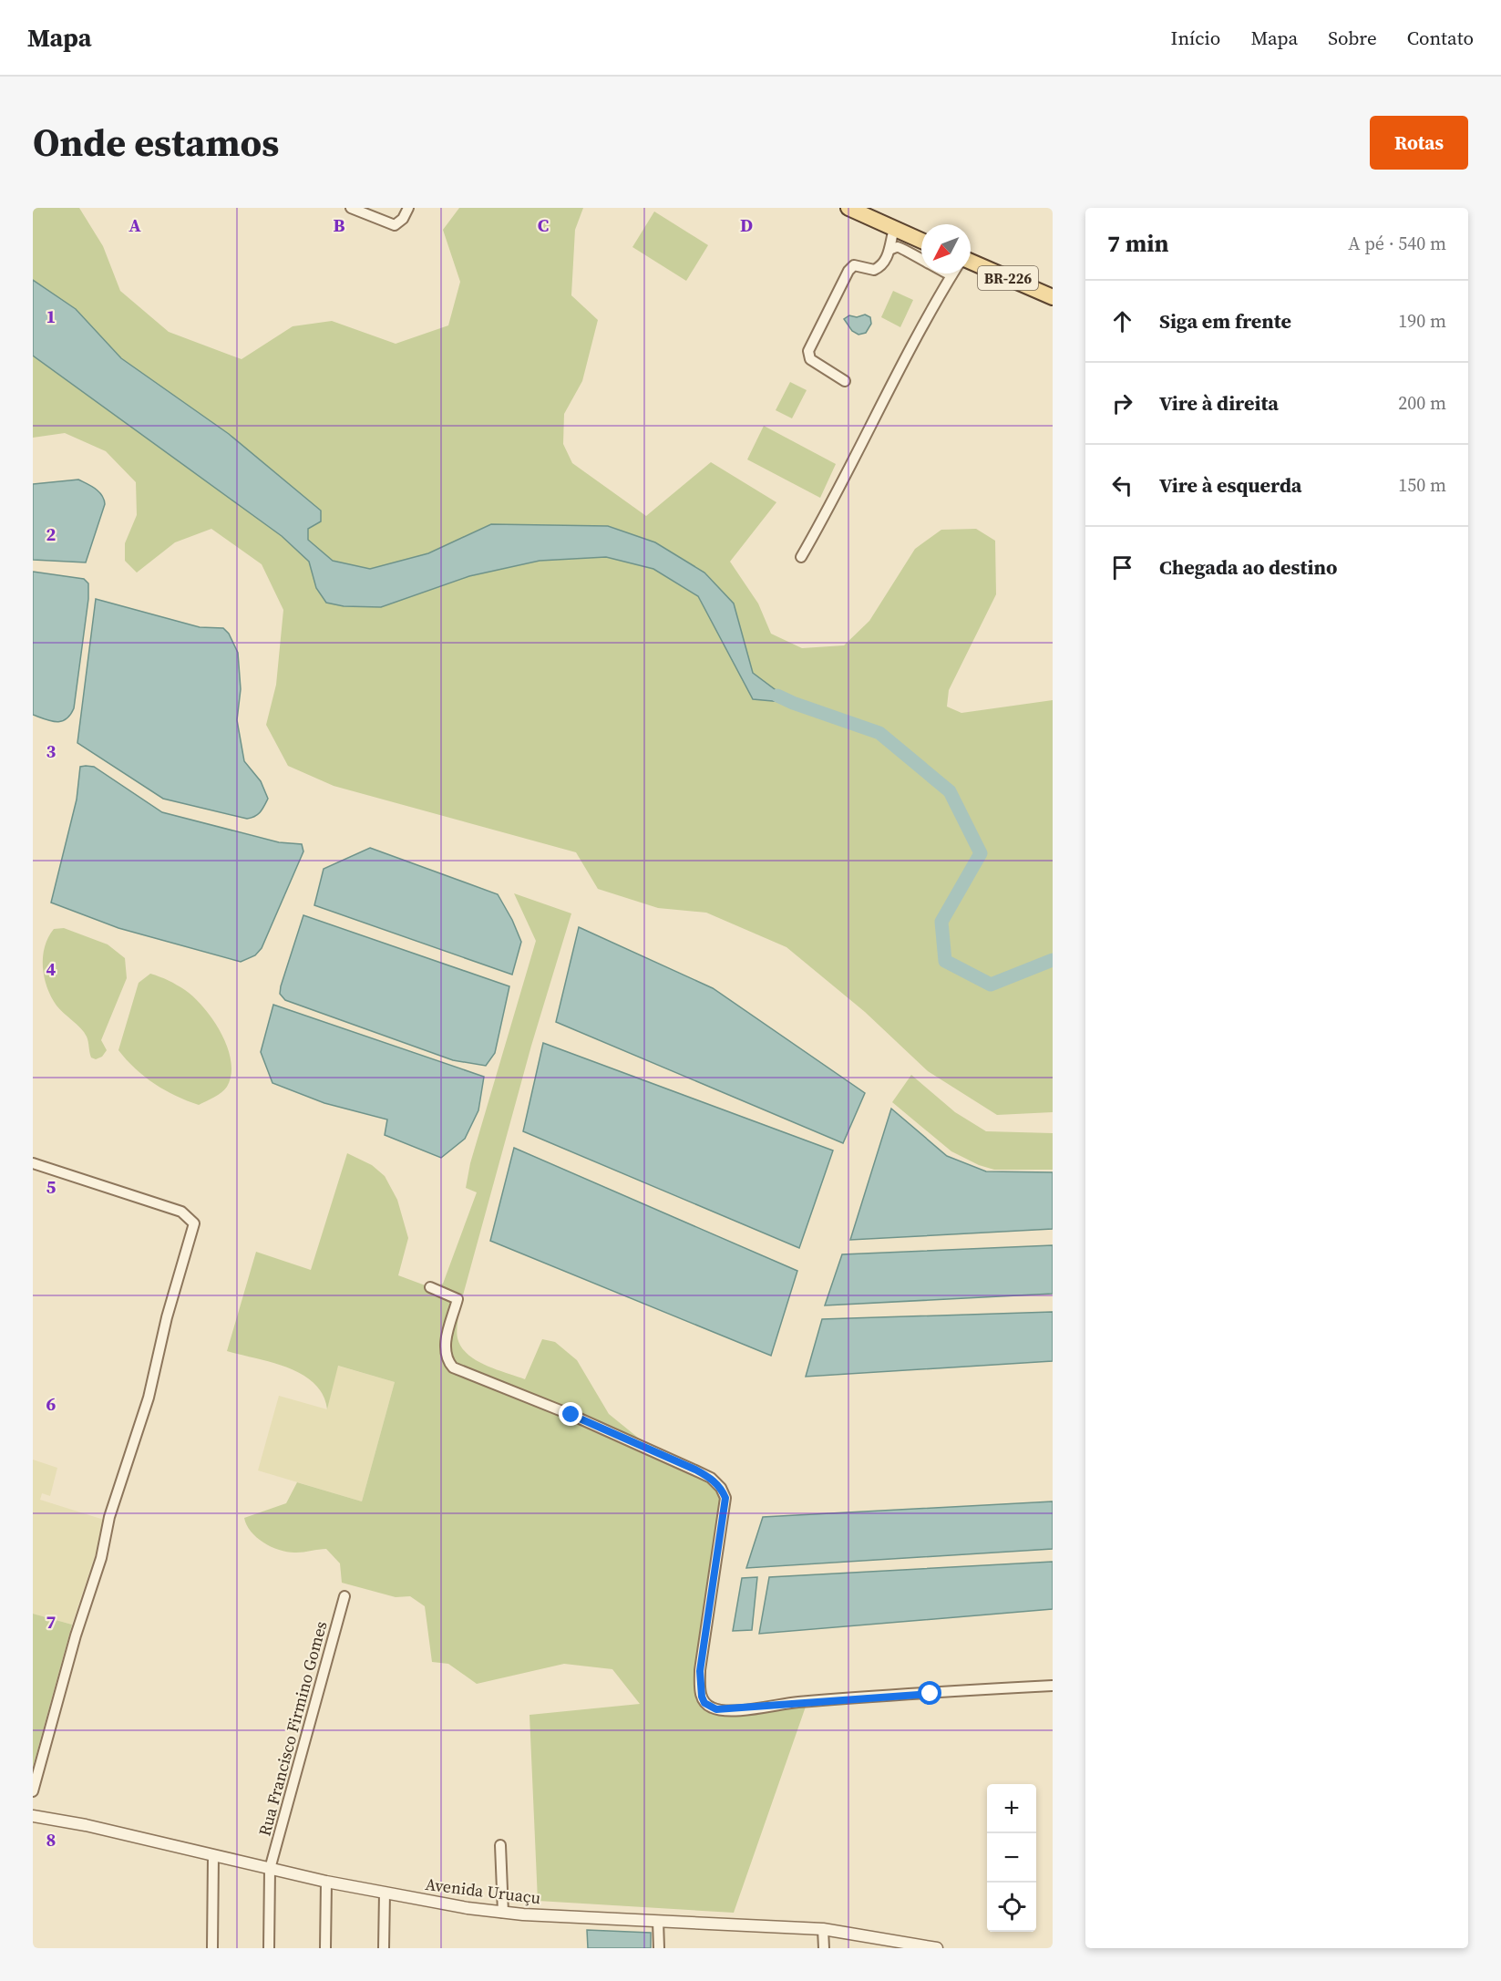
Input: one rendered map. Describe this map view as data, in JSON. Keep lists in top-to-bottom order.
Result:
{
  "streets": {
    "main road": ["BR-226"],
    "street": ["Rua Francisco Firmino Gomes", "Avenida Uruaçu"]
  },
  "crossings": [
    ["Rua Francisco Firmino Gomes", "Avenida Uruaçu"]
  ],
  "north": "bottom left",
  "page": {
    "header": "Mapa",
    "nav": [
      "Início",
      "Mapa",
      "Sobre",
      "Contato"
    ],
    "title": "Onde estamos",
    "buttons": "Rotas",
    "heading": ["7 min", "A pé · 540 m"],
    "list": [
      ["Siga em frente", "190 m"],
      ["Vire à direita", "200 m"],
      ["Vire à esquerda", "150 m"],
      "Chegada ao destino"
    ],
    "map_buttons": ["+", "−"]
  },
  "grid": {
    "columns": [
      "A",
      "B",
      "C",
      "D"
    ],
    "rows": [
      "1",
      "2",
      "3",
      "4",
      "5",
      "6",
      "7",
      "8"
    ]
  }
}
